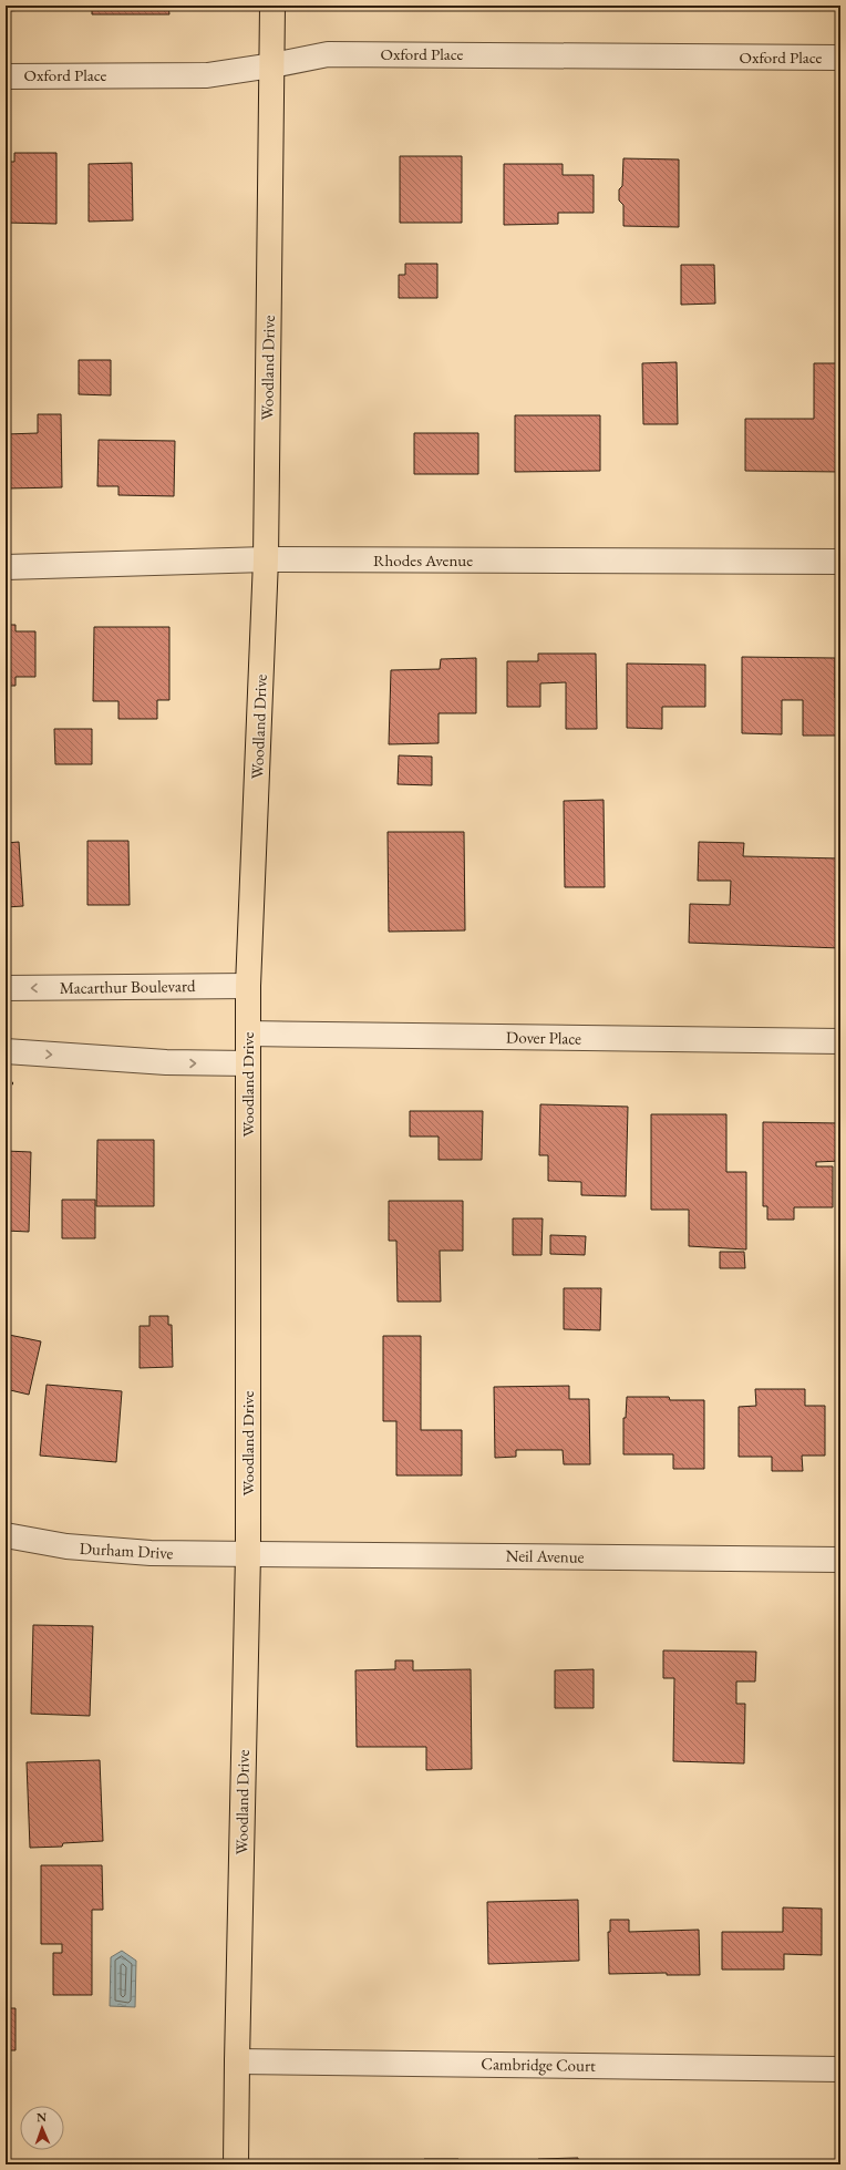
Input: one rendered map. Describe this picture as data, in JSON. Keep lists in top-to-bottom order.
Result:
{
  "streets": {
    "main road": ["Woodland Drive"],
    "street": [
      "Oxford Place",
      "Rhodes Avenue",
      "Macarthur Boulevard",
      "Dover Place",
      "Durham Drive",
      "Neil Avenue",
      "Cambridge Court"
    ]
  },
  "crossings": [
    ["Oxford Place", "Woodland Drive"],
    ["Woodland Drive", "Rhodes Avenue"],
    ["Woodland Drive", "Macarthur Boulevard"],
    ["Woodland Drive", "Dover Place"],
    ["Woodland Drive", "Durham Drive"],
    ["Woodland Drive", "Neil Avenue"],
    ["Woodland Drive", "Cambridge Court"],
    ["Durham Drive", "Neil Avenue"]
  ],
  "north": "top"
}
